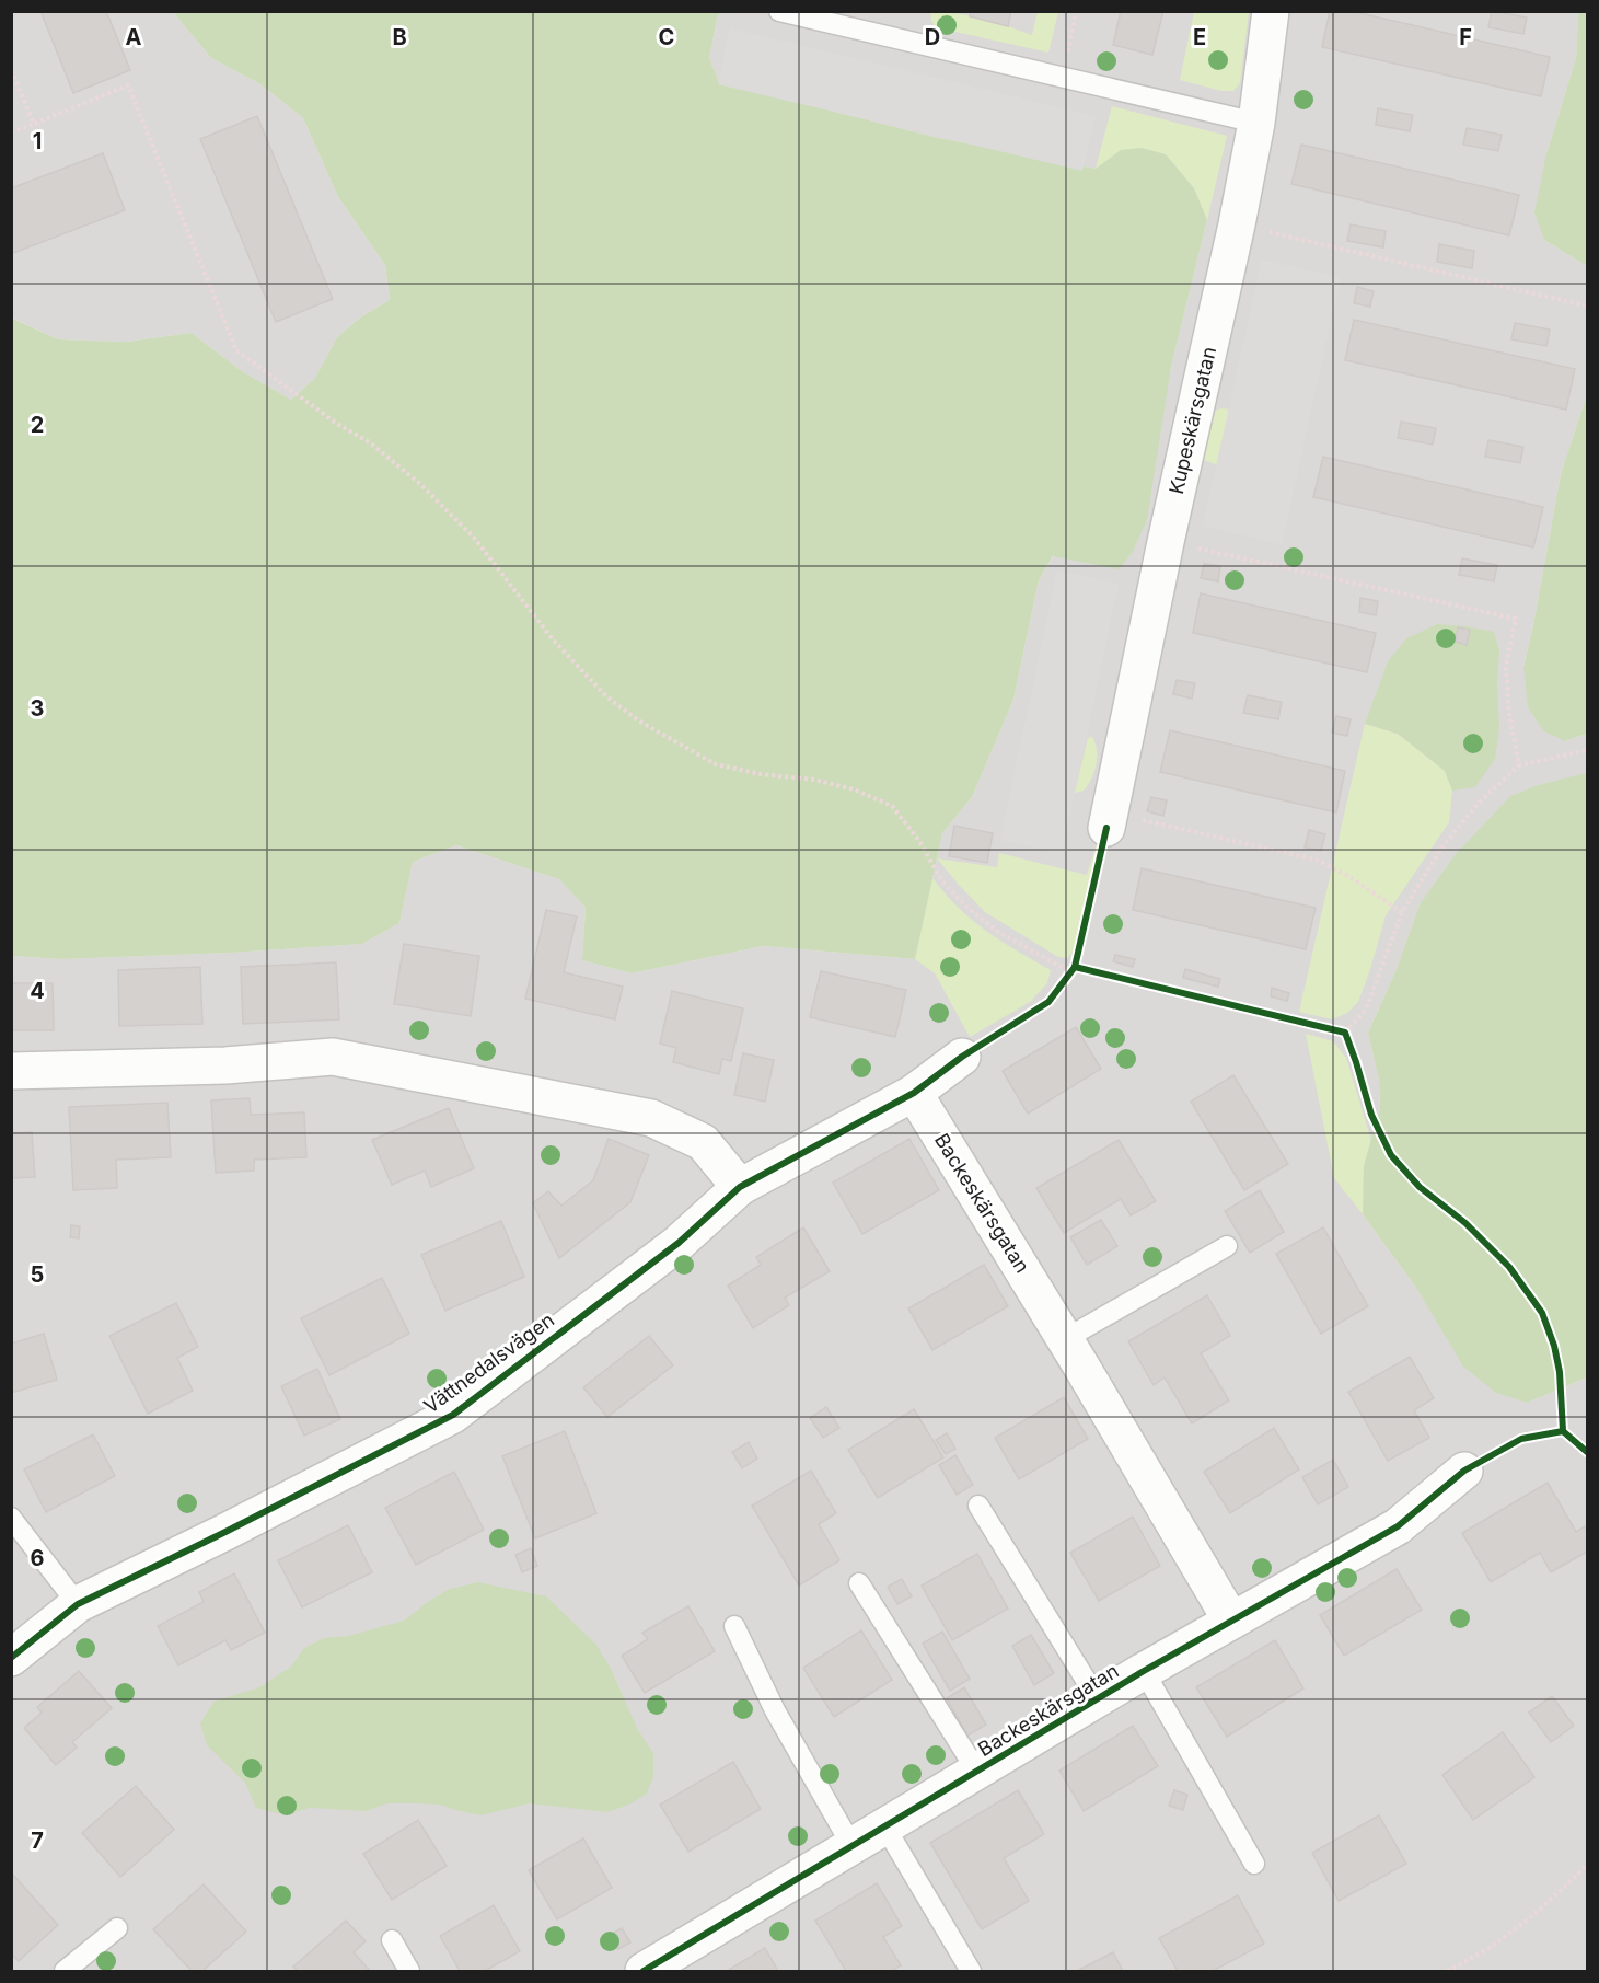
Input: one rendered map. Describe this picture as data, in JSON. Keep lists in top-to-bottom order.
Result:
{
  "streets": {
    "street": ["Kupeskärsgatan", "Backeskärsgatan", "Vättnedalsvägen"]
  },
  "crossings": [
    ["Backeskärsgatan", "Vättnedalsvägen"]
  ],
  "grid": {
    "columns": [
      "A",
      "B",
      "C",
      "D",
      "E",
      "F"
    ],
    "rows": [
      "1",
      "2",
      "3",
      "4",
      "5",
      "6",
      "7"
    ]
  }
}
